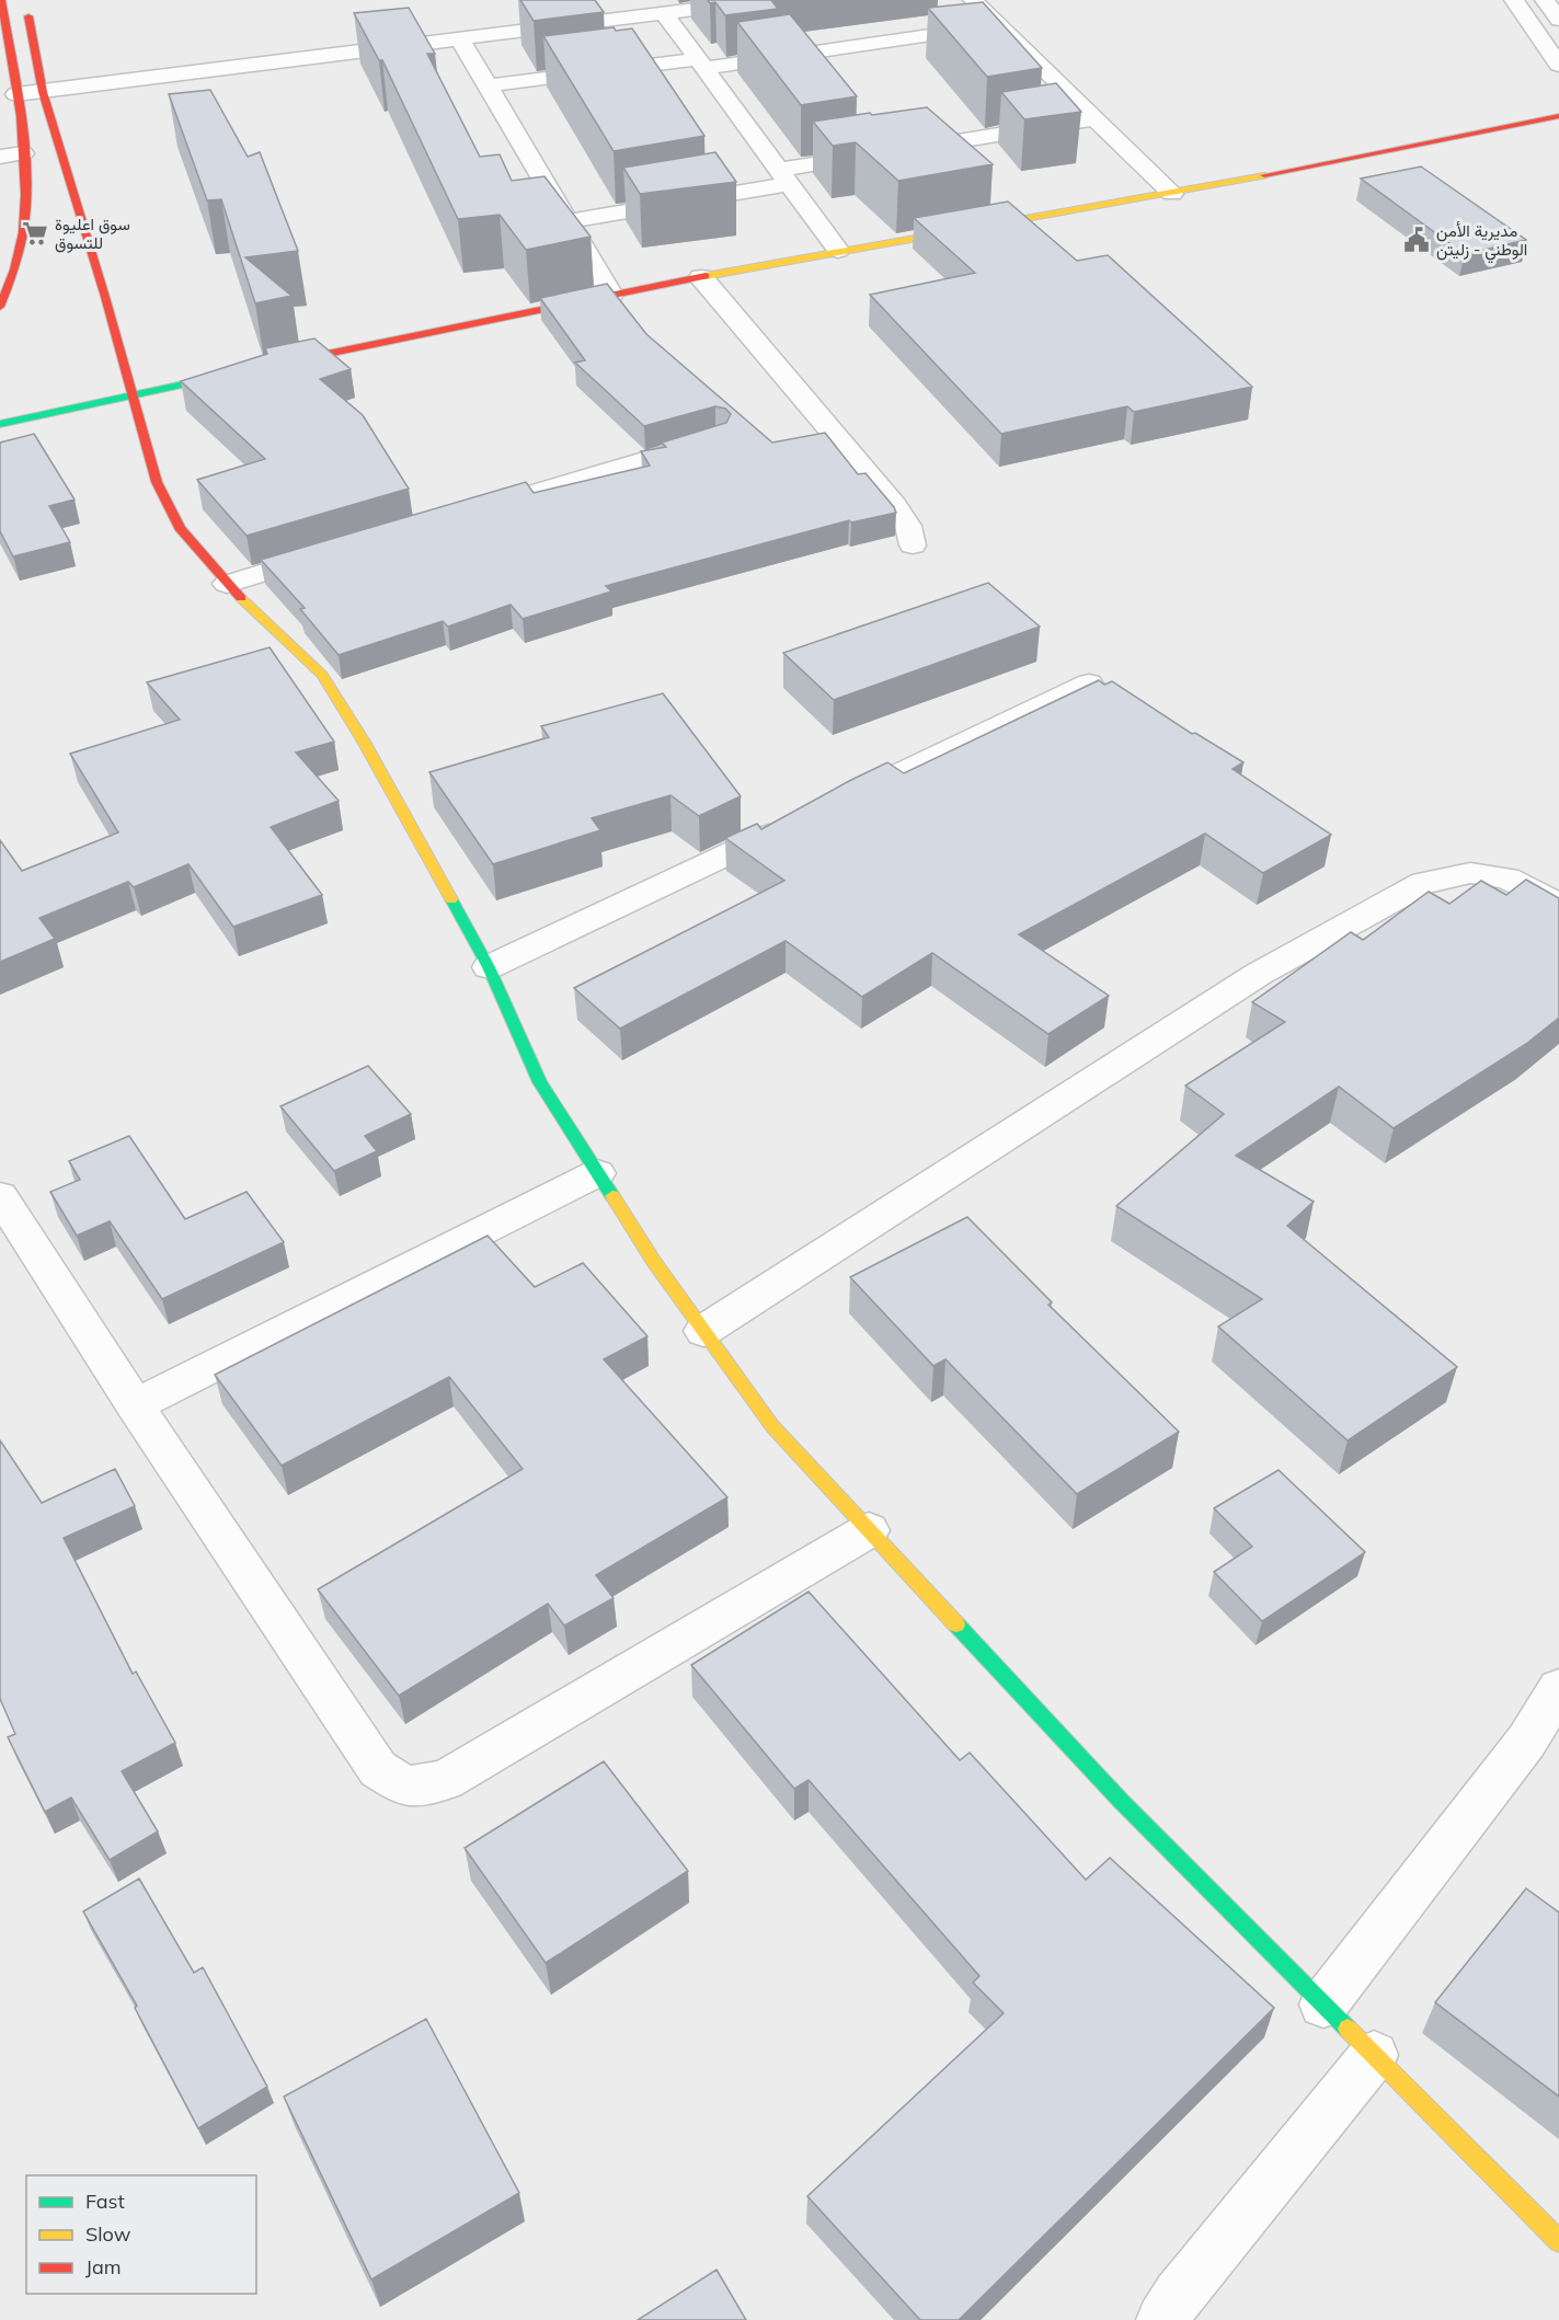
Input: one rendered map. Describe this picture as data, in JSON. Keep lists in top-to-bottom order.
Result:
{
  "places": {
    "supermarket": ["سوق اعليوة للتسوق"],
    "public building": ["مديرية الأمن الوطني - زليتن"]
  },
  "legend": ["Fast", "Slow", "Jam"]
}
